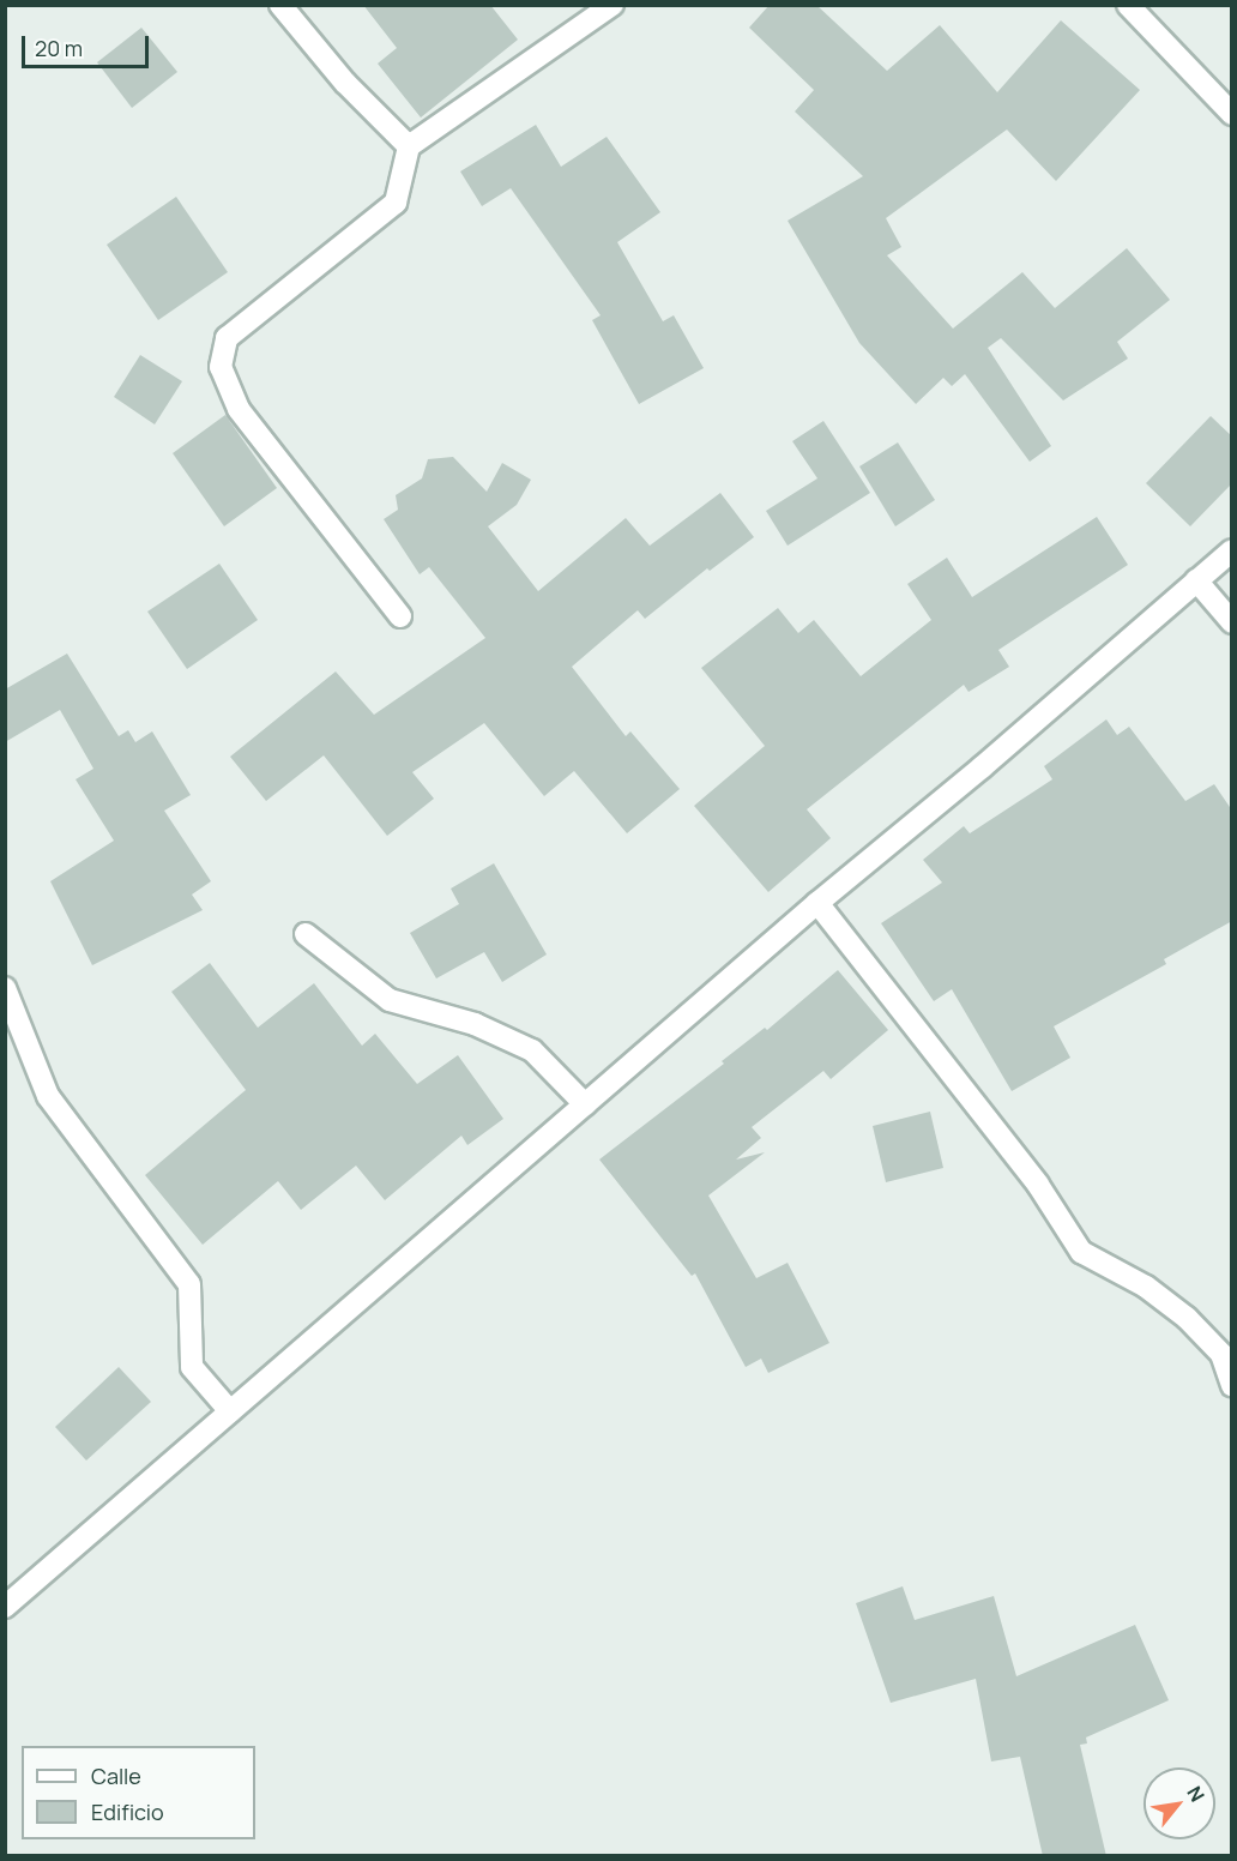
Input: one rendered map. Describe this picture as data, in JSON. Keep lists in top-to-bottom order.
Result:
{
  "legend": ["Calle", "Edificio"],
  "scale_bar": "20 m",
  "north": "top right"
}
